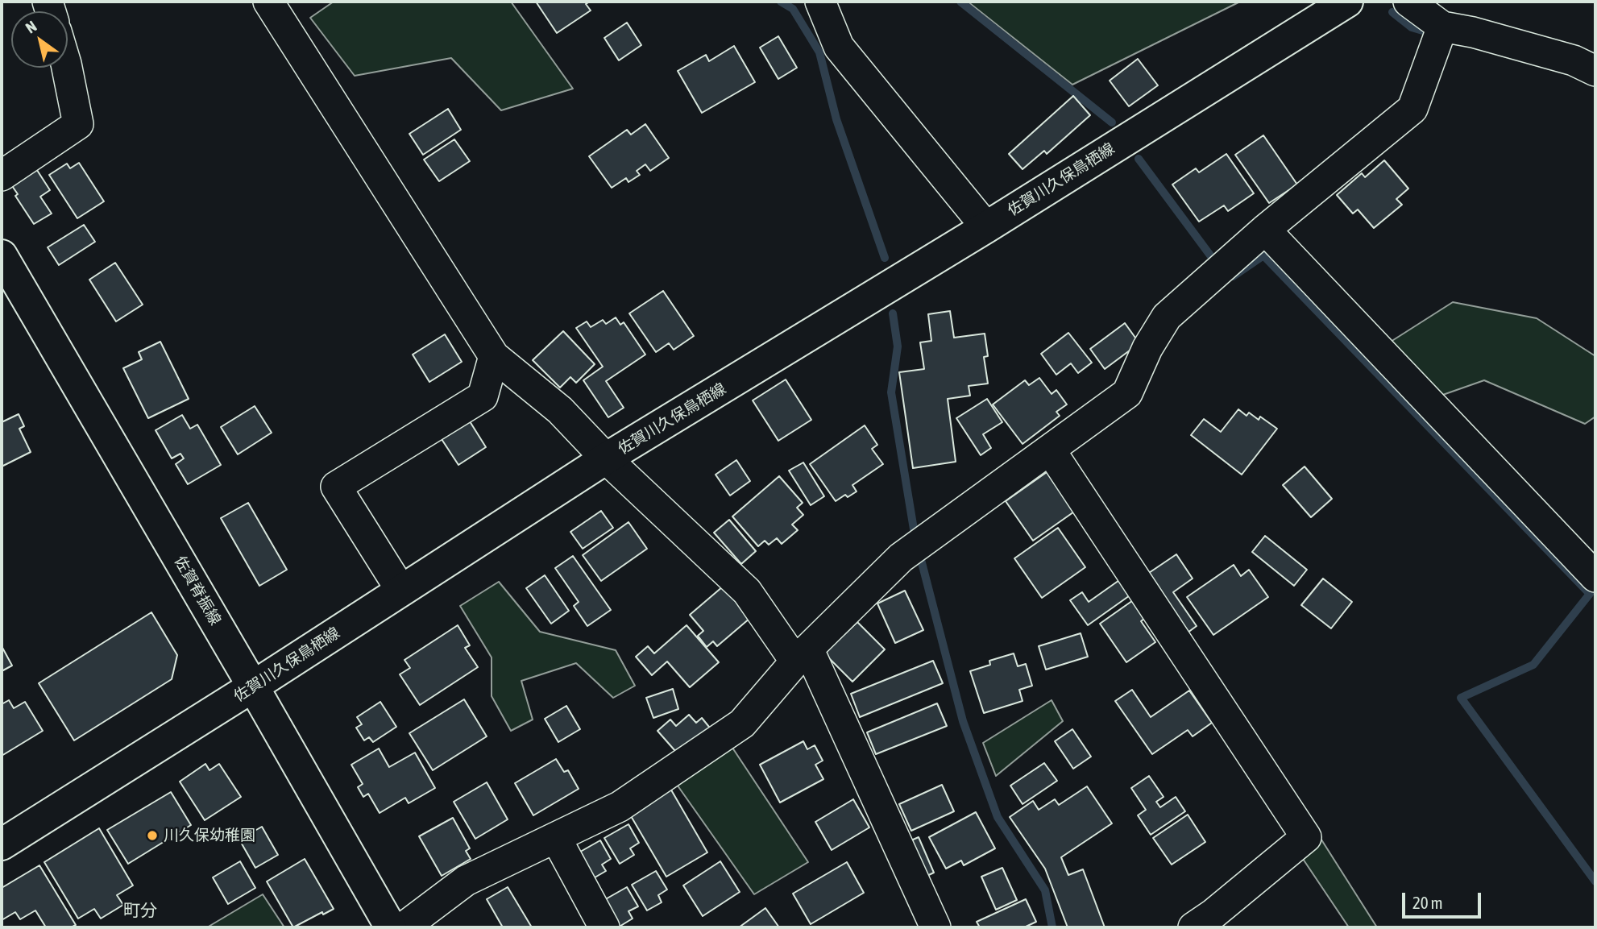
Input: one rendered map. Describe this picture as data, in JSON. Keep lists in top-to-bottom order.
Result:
{
  "streets": {
    "main road": ["佐賀川久保鳥栖線", "佐賀脊振線"]
  },
  "crossings": [
    ["佐賀川久保鳥栖線", "佐賀脊振線"]
  ],
  "districts": ["町分"],
  "places": ["川久保幼稚園"],
  "scale_bar": "20 m",
  "north": "top left"
}
